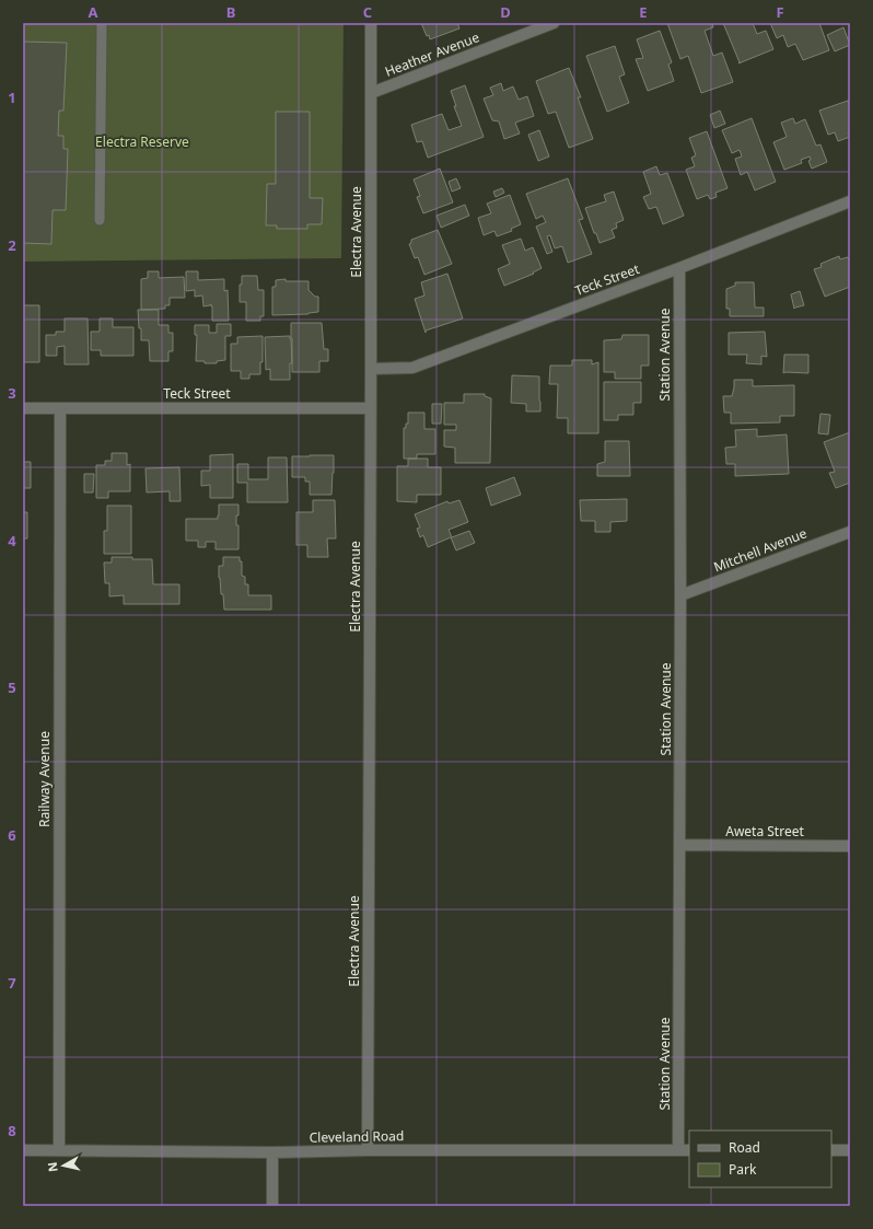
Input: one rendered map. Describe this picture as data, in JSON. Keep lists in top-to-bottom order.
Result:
{
  "streets": {
    "street": [
      "Heather Avenue",
      "Electra Avenue",
      "Teck Street",
      "Station Avenue",
      "Mitchell Avenue",
      "Railway Avenue",
      "Aweta Street",
      "Cleveland Road"
    ]
  },
  "crossings": [
    ["Heather Avenue", "Electra Avenue"],
    ["Electra Avenue", "Teck Street"],
    ["Electra Avenue", "Cleveland Road"],
    ["Teck Street", "Station Avenue"],
    ["Teck Street", "Railway Avenue"],
    ["Station Avenue", "Mitchell Avenue"],
    ["Station Avenue", "Aweta Street"],
    ["Station Avenue", "Cleveland Road"],
    ["Railway Avenue", "Cleveland Road"]
  ],
  "parks": ["Electra Reserve"],
  "legend": ["Road", "Park"],
  "north": "left",
  "grid": {
    "columns": [
      "A",
      "B",
      "C",
      "D",
      "E",
      "F"
    ],
    "rows": [
      "1",
      "2",
      "3",
      "4",
      "5",
      "6",
      "7",
      "8"
    ]
  }
}
